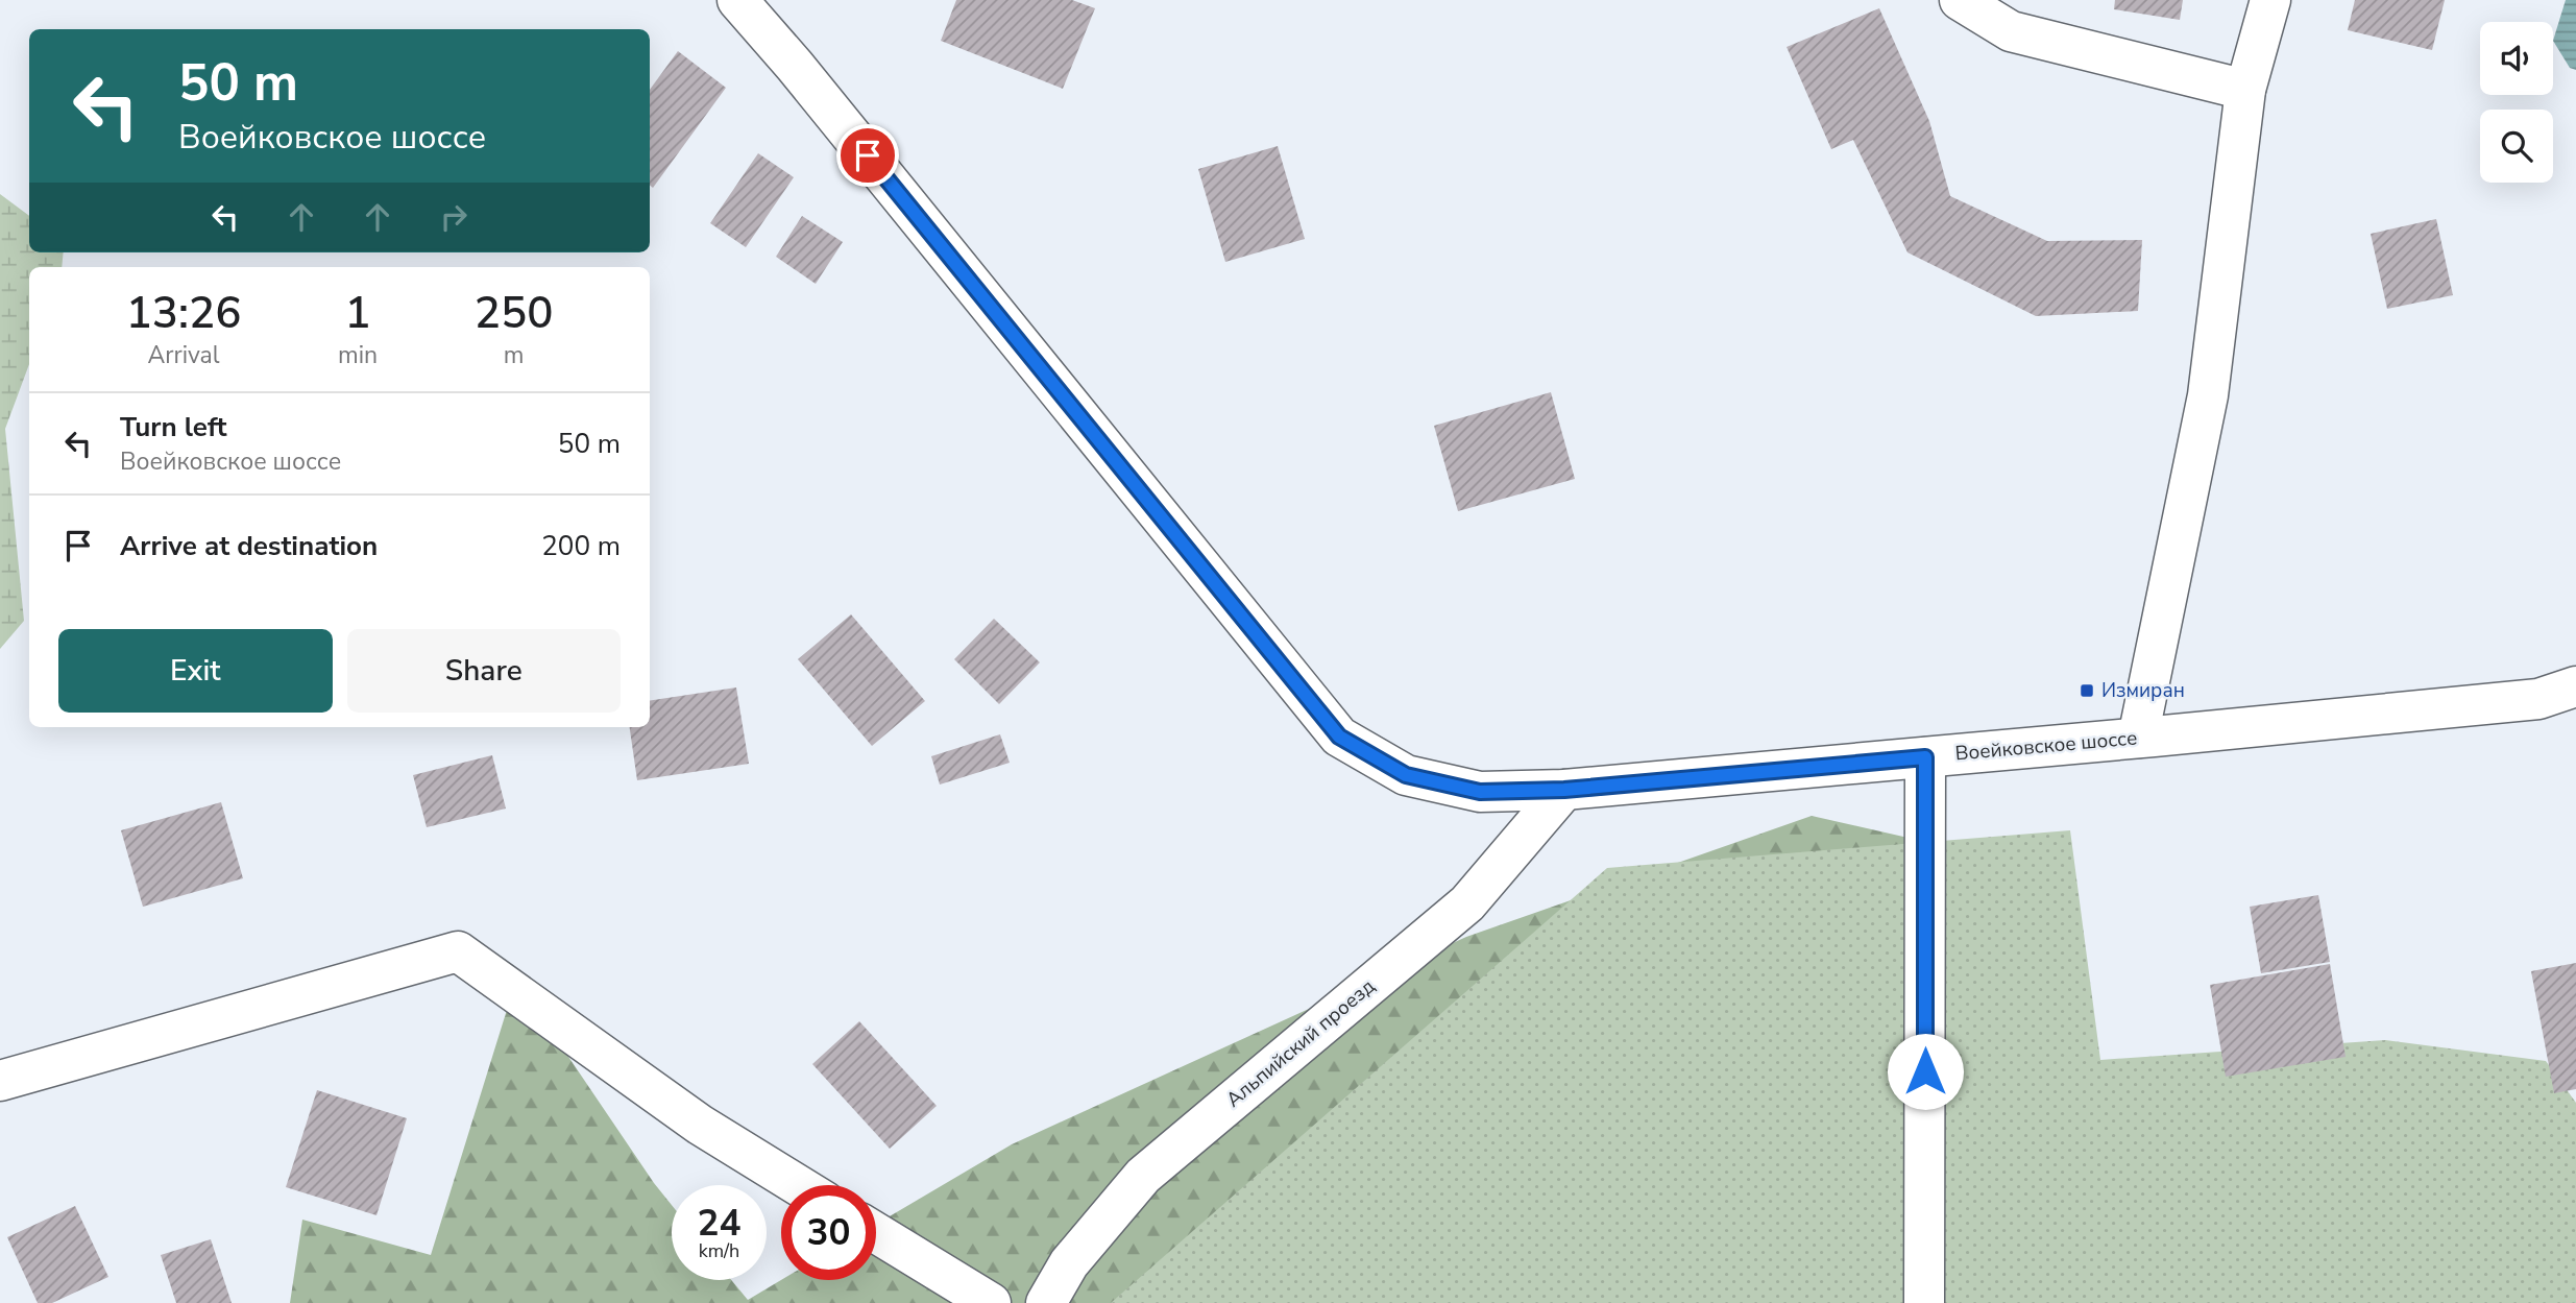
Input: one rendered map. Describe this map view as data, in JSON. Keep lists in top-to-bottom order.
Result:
{
  "streets": {
    "street": ["Воейковское шоссе", "Альпийский проезд"]
  },
  "crossings": [
    ["Воейковское шоссе", "Альпийский проезд"]
  ],
  "places": {
    "transit": ["Измиран"]
  },
  "page": {
    "turn": ["50 m", "Воейковское шоссе"],
    "eta": [
      "13:26",
      "Arrival",
      "1",
      "min",
      "250",
      "m"
    ],
    "list": [
      {
        "name": "Turn left",
        "note": "Воейковское шоссе",
        "value": "50 m"
      },
      {
        "name": "Arrive at destination",
        "value": "200 m"
      }
    ],
    "buttons": ["Exit", "Share"],
    "speed": "24 km/h",
    "limit": "30"
  }
}
